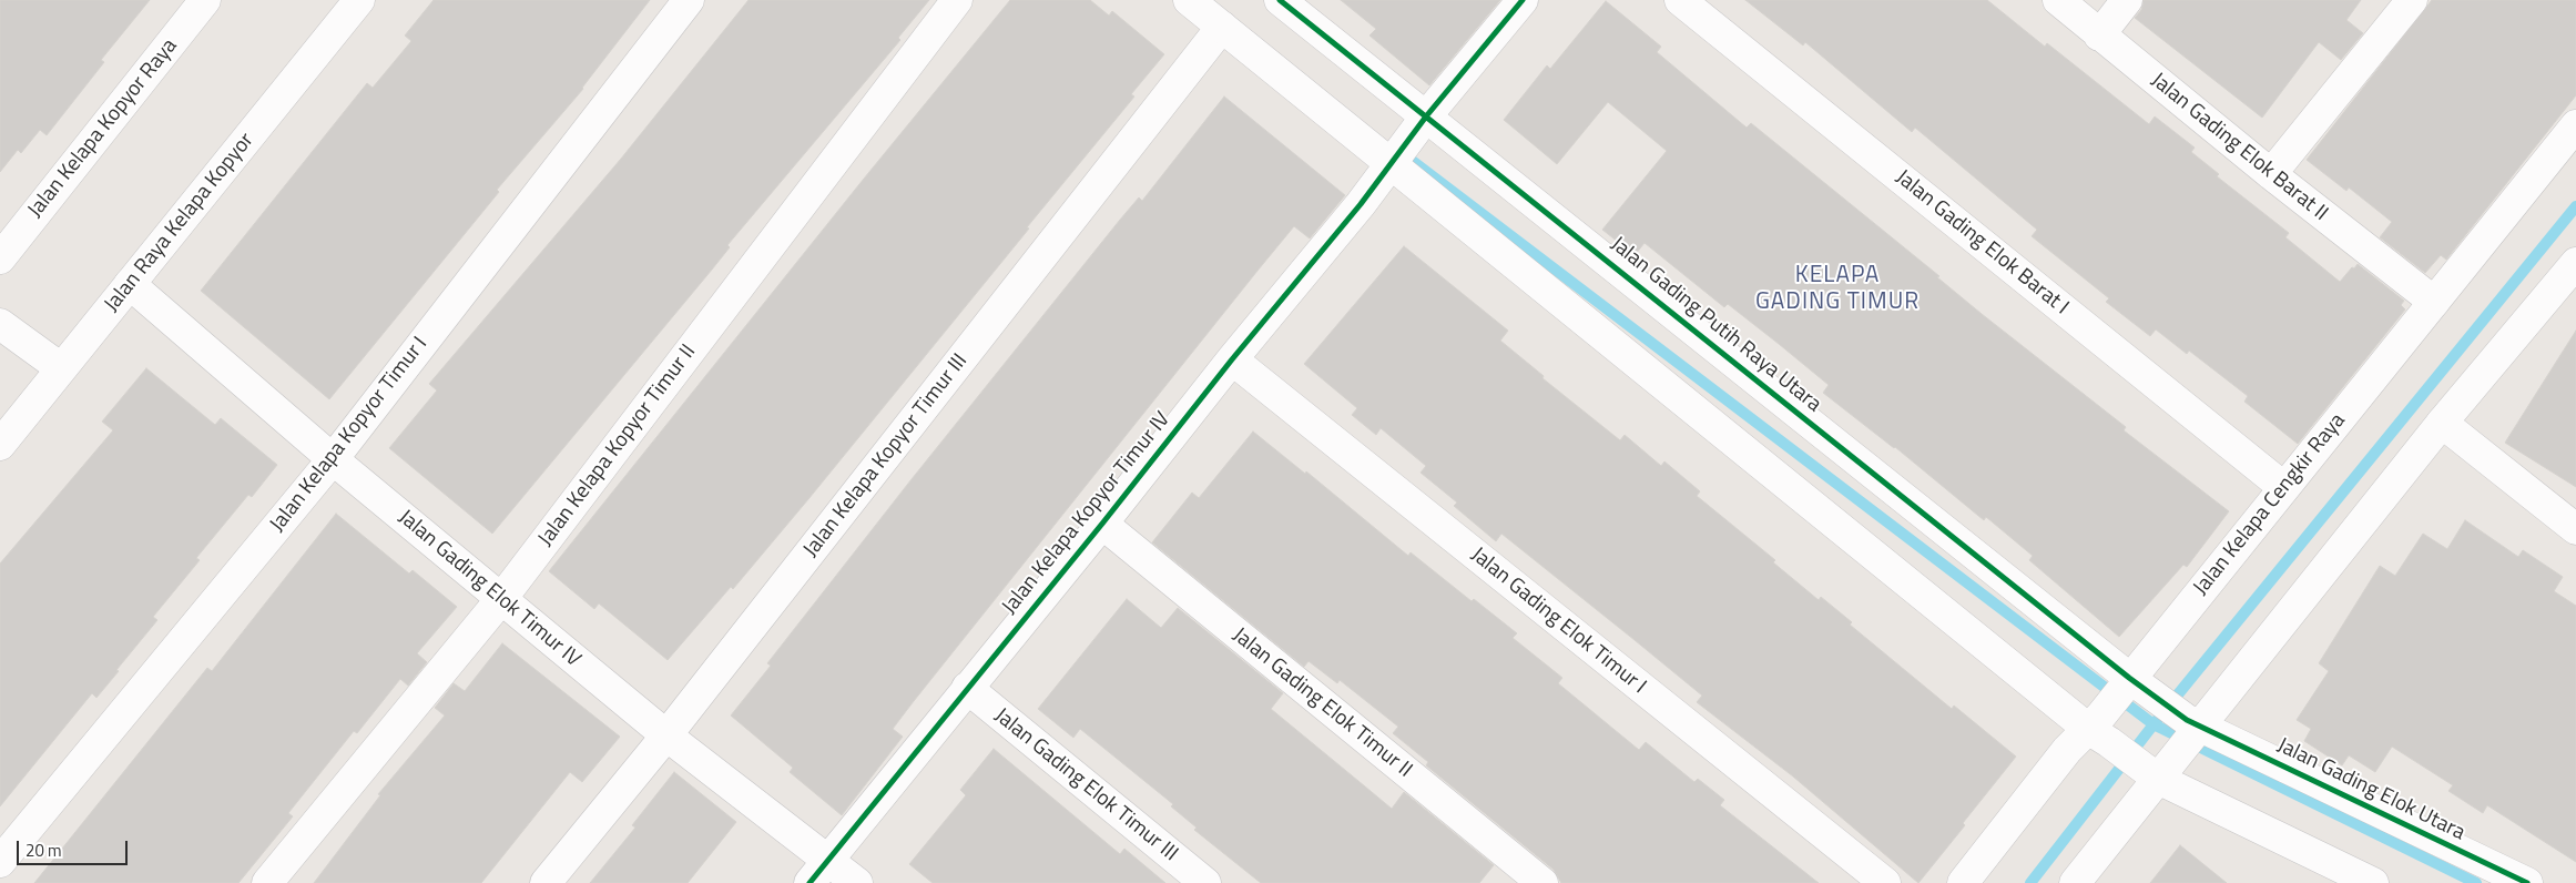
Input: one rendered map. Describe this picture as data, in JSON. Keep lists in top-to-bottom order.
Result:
{
  "streets": {
    "street": [
      "Jalan Kelapa Kopyor Raya",
      "Jalan Gading Elok Barat II",
      "Jalan Raya Kelapa Kopyor",
      "Jalan Gading Elok Barat I",
      "Jalan Gading Putih Raya Utara",
      "Jalan Kelapa Kopyor Timur I",
      "Jalan Kelapa Kopyor Timur II",
      "Jalan Kelapa Kopyor Timur III",
      "Jalan Kelapa Cengkir Raya",
      "Jalan Kelapa Kopyor Timur IV",
      "Jalan Gading Elok Timur IV",
      "Jalan Gading Elok Timur I",
      "Jalan Gading Elok Timur II",
      "Jalan Gading Elok Timur III",
      "Jalan Gading Elok Utara"
    ]
  },
  "crossings": [
    ["Jalan Gading Elok Barat II", "Jalan Kelapa Cengkir Raya"],
    ["Jalan Raya Kelapa Kopyor", "Jalan Gading Elok Timur IV"],
    ["Jalan Gading Elok Barat I", "Jalan Kelapa Cengkir Raya"],
    ["Jalan Gading Putih Raya Utara", "Jalan Kelapa Cengkir Raya"],
    ["Jalan Gading Putih Raya Utara", "Jalan Kelapa Kopyor Timur IV"],
    ["Jalan Gading Putih Raya Utara", "Jalan Gading Elok Utara"],
    ["Jalan Kelapa Kopyor Timur I", "Jalan Gading Elok Timur IV"],
    ["Jalan Kelapa Kopyor Timur II", "Jalan Gading Elok Timur IV"],
    ["Jalan Kelapa Kopyor Timur III", "Jalan Gading Elok Timur IV"],
    ["Jalan Kelapa Kopyor Timur IV", "Jalan Gading Elok Timur IV"],
    ["Jalan Kelapa Kopyor Timur IV", "Jalan Gading Elok Timur I"],
    ["Jalan Kelapa Kopyor Timur IV", "Jalan Gading Elok Timur II"],
    ["Jalan Kelapa Kopyor Timur IV", "Jalan Gading Elok Timur III"]
  ],
  "districts": ["KELAPA GADING TIMUR"],
  "scale_bar": "20 m"
}
